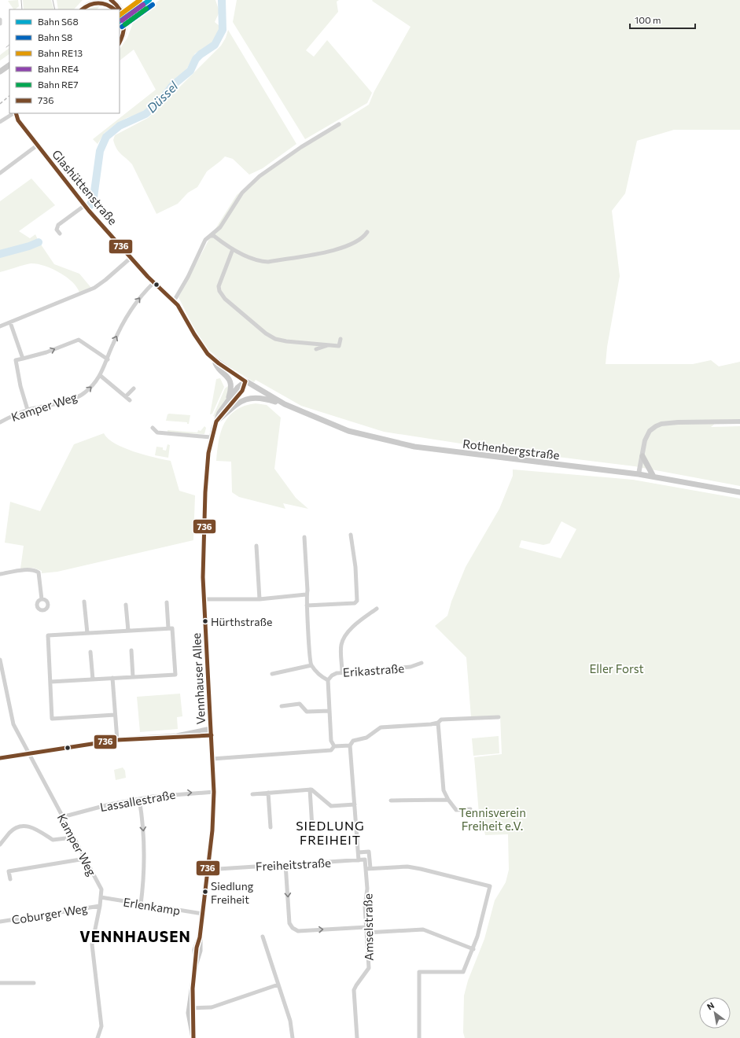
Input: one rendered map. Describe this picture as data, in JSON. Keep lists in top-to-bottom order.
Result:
{
  "streets": {
    "main road": ["Glashüttenstraße", "Rothenbergstraße", "Vennhauser Allee"],
    "street": [
      "Kamper Weg",
      "Erikastraße",
      "Lassallestraße",
      "Freiheitstraße",
      "Erlenkamp",
      "Coburger Weg",
      "Amselstraße"
    ]
  },
  "crossings": [
    ["Glashüttenstraße", "Kamper Weg"],
    ["Glashüttenstraße", "Rothenbergstraße"],
    ["Glashüttenstraße", "Vennhauser Allee"],
    ["Kamper Weg", "Lassallestraße"],
    ["Kamper Weg", "Erlenkamp"],
    ["Kamper Weg", "Coburger Weg"],
    ["Rothenbergstraße", "Vennhauser Allee"],
    ["Vennhauser Allee", "Lassallestraße"],
    ["Vennhauser Allee", "Freiheitstraße"],
    ["Vennhauser Allee", "Erlenkamp"]
  ],
  "one_way": ["Lassallestraße"],
  "districts": ["SIEDLUNG FREIHEIT", "VENNHAUSEN"],
  "water": ["Düssel"],
  "parks": ["Eller Forst", "Tennisverein Freiheit e.V."],
  "places": ["Hürthstraße", "Siedlung Freiheit"],
  "lines": [
    "rail line S68",
    "rail line RE13",
    "transit line 736",
    "rail line S8",
    "rail line RE4",
    "rail line RE7"
  ],
  "legend": [
    "Bahn S68",
    "Bahn S8",
    "Bahn RE13",
    "Bahn RE4",
    "Bahn RE7",
    "736"
  ],
  "scale_bar": "100 m",
  "north": "top left"
}
